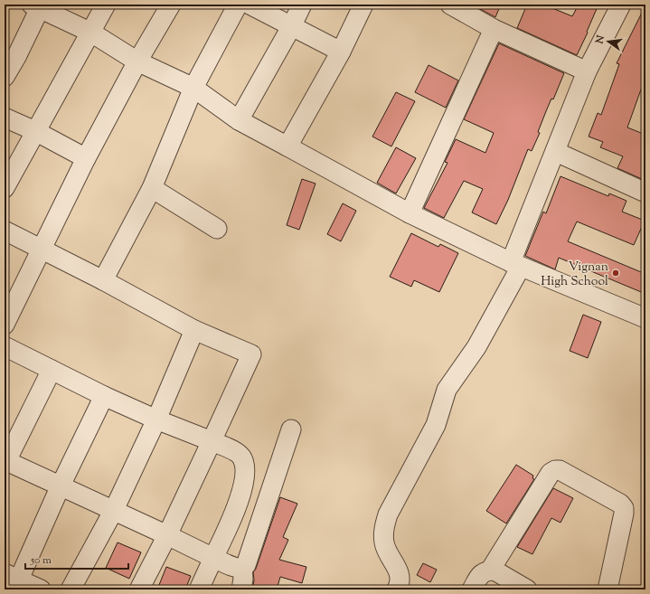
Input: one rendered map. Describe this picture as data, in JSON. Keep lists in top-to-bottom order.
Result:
{
  "places": ["Vignan High School"],
  "scale_bar": "50 m",
  "north": "left"
}
